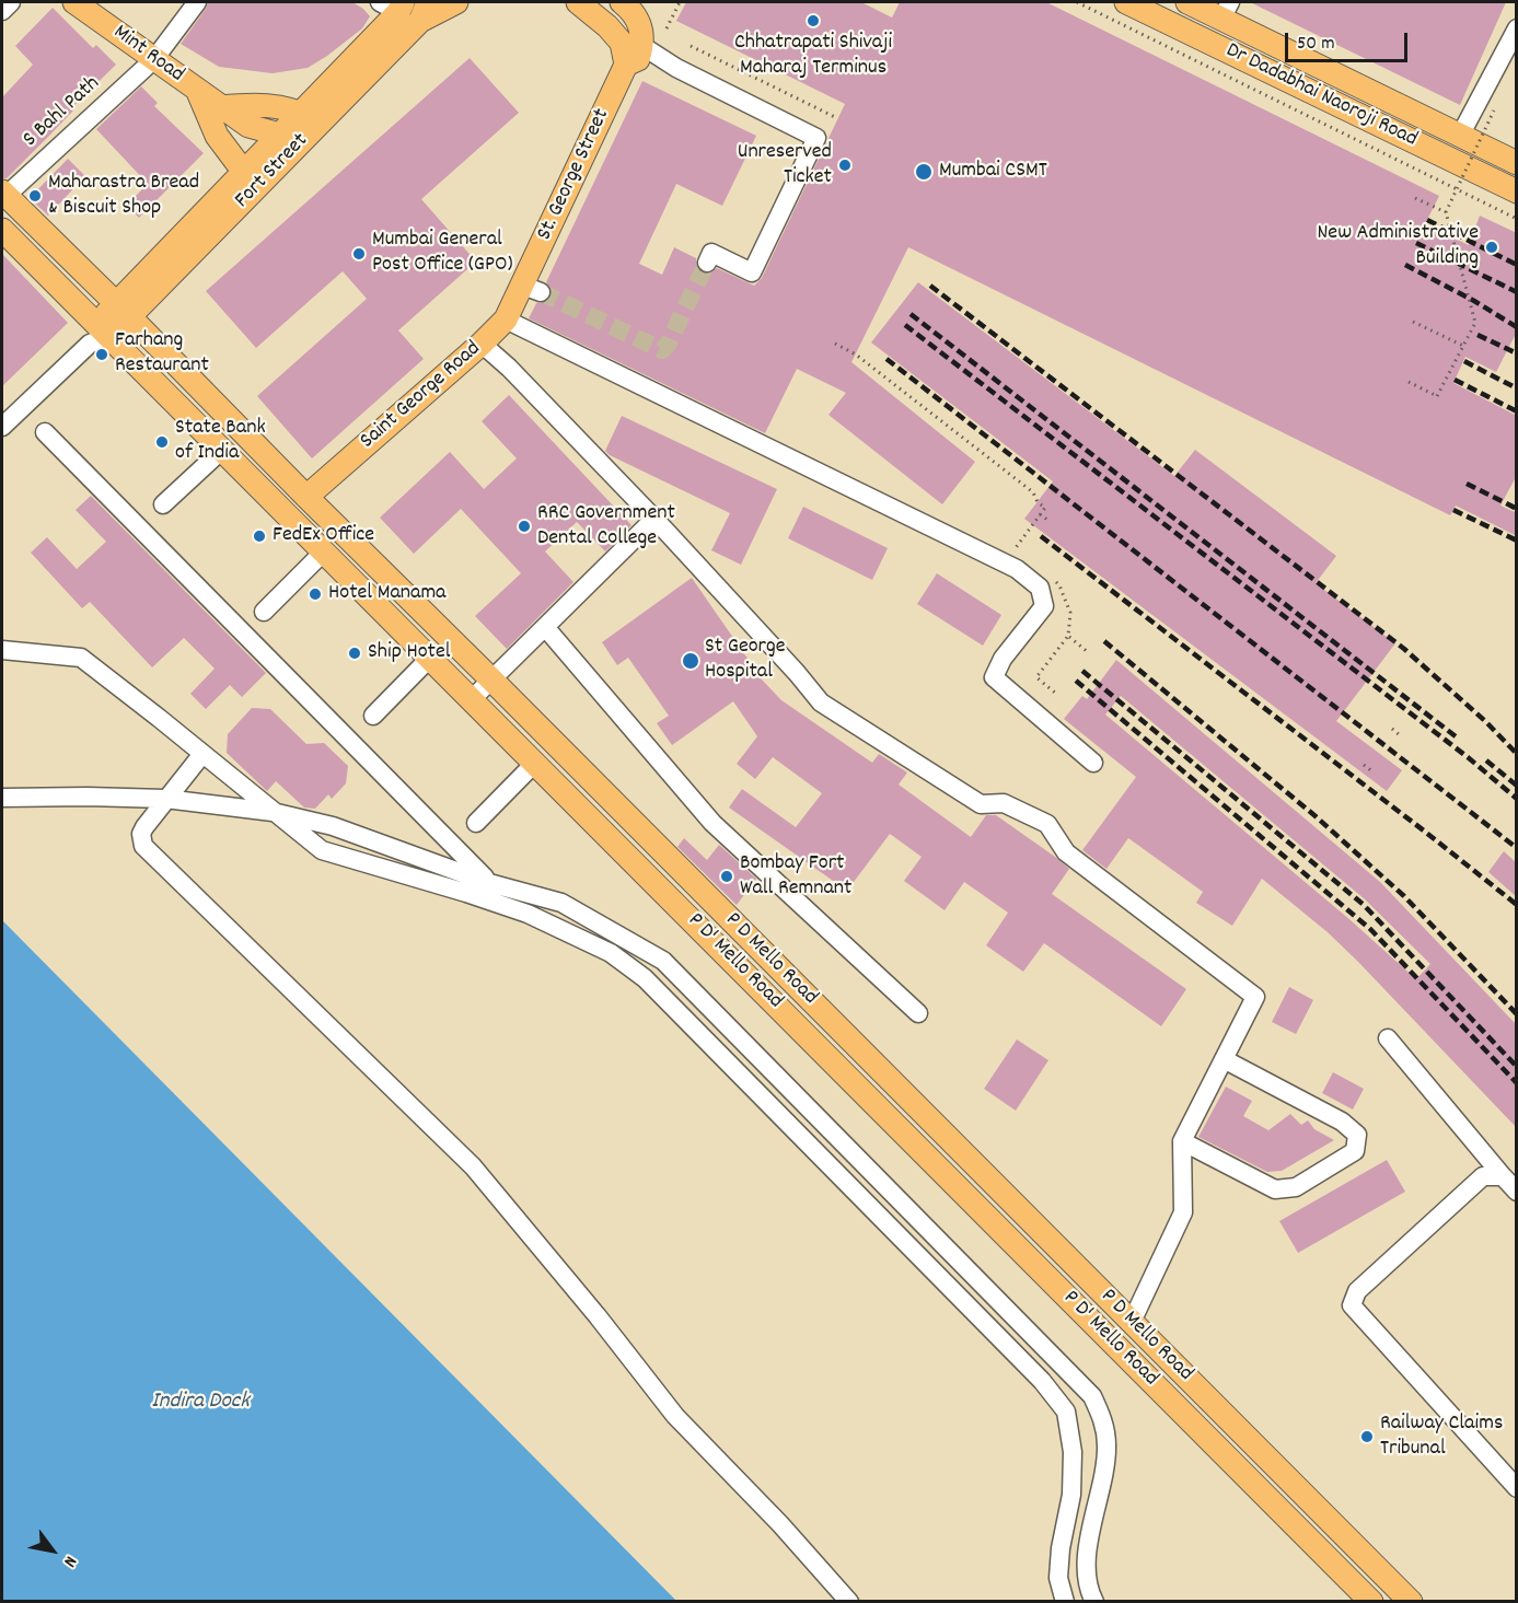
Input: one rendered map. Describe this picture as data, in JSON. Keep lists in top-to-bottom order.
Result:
{
  "streets": {
    "main road": [
      "Mint Road",
      "Dr Dadabhai Naoroji Road",
      "Fort Street",
      "St. George Street",
      "Saint George Road",
      "P D Mello Road",
      "P D' Mello Road"
    ],
    "street": ["S Bahl Path"]
  },
  "crossings": [
    ["Mint Road", "S Bahl Path"],
    ["Mint Road", "Fort Street"],
    ["S Bahl Path", "P D Mello Road"],
    ["Fort Street", "P D Mello Road"],
    ["Fort Street", "P D' Mello Road"],
    ["St. George Street", "Saint George Road"],
    ["Saint George Road", "P D Mello Road"]
  ],
  "water": ["Indira Dock"],
  "places": [
    "Chhatrapati Shivaji Maharaj Terminus",
    "Unreserved Ticket",
    "Mumbai CSMT",
    "Maharastra Bread & Biscuit Shop",
    "New Administrative Building",
    "Mumbai General Post Office (GPO)",
    "Farhang Restaurant",
    "State Bank of India",
    "RRC Government Dental College",
    "FedEx Office",
    "Hotel Manama",
    "Ship Hotel",
    "St George Hospital",
    "Bombay Fort Wall Remnant",
    "Railway Claims Tribunal"
  ],
  "scale_bar": "50 m",
  "north": "bottom right"
}
